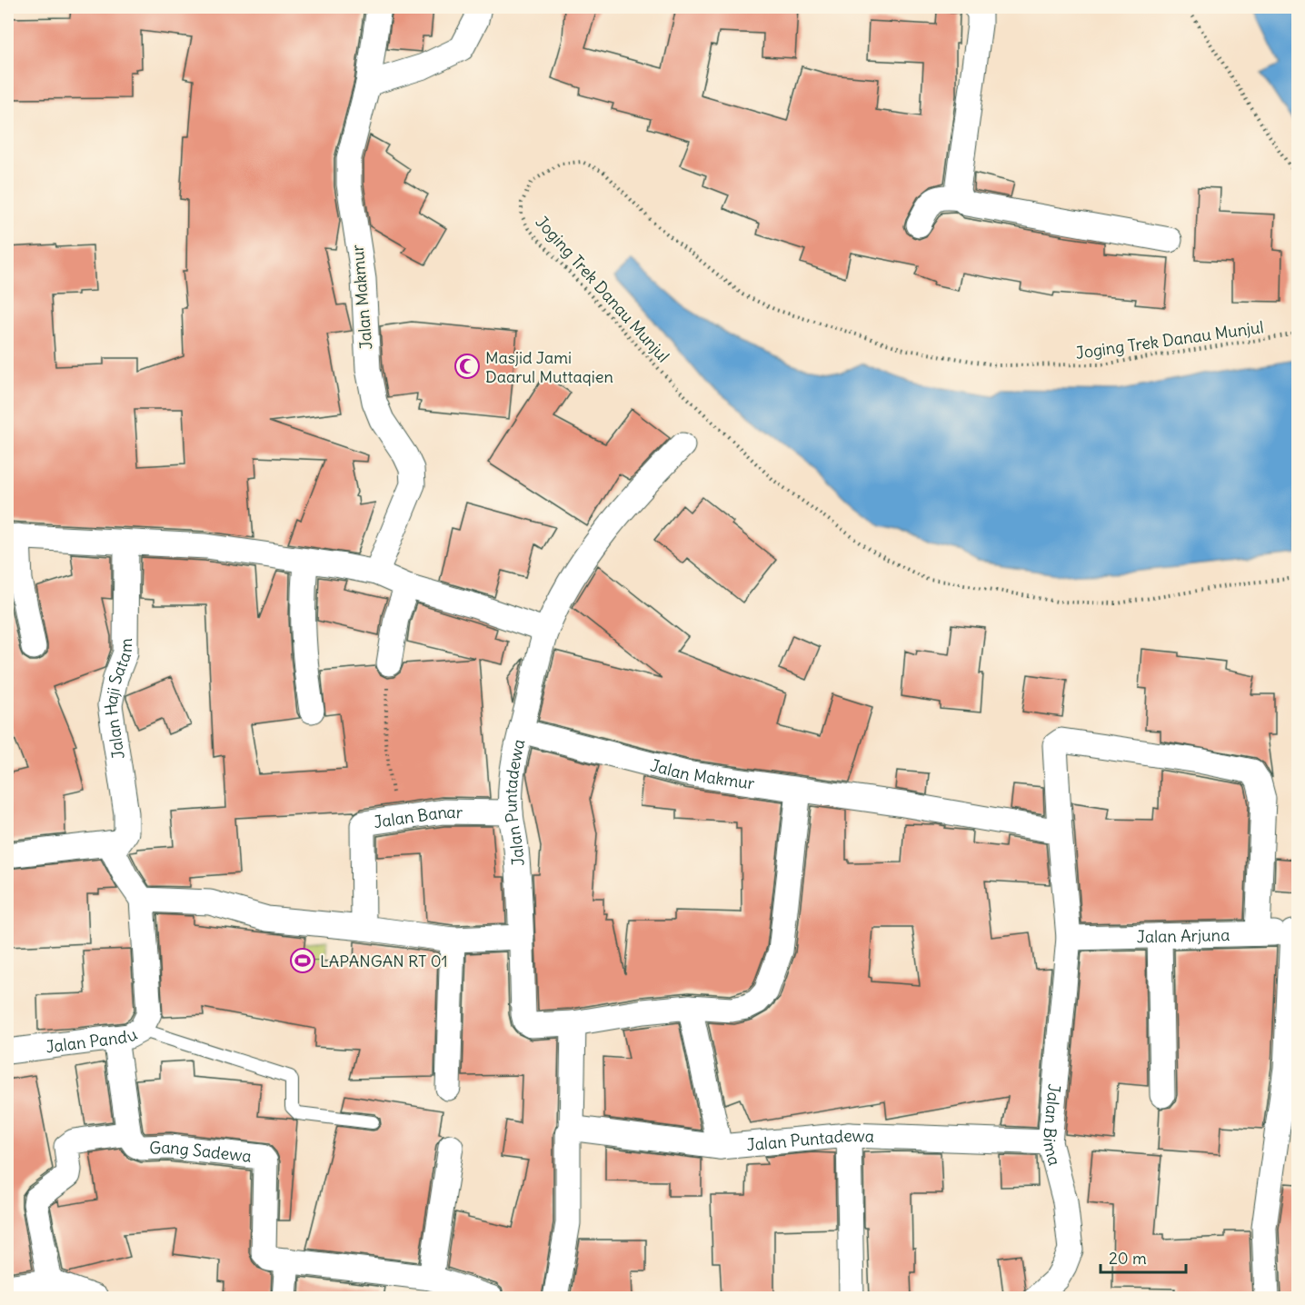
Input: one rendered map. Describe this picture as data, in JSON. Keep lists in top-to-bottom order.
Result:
{
  "streets": {
    "street": [
      "Jalan Makmur",
      "Jalan Haji Satam",
      "Jalan Puntadewa",
      "Jalan Banar",
      "Jalan Arjuna",
      "Jalan Pandu",
      "Jalan Bima",
      "Gang Sadewa"
    ],
    "path": ["Joging Trek Danau Munjul"]
  },
  "crossings": [
    ["Jalan Makmur", "Jalan Puntadewa"],
    ["Jalan Puntadewa", "Jalan Banar"],
    ["Jalan Puntadewa", "Jalan Bima"],
    ["Jalan Arjuna", "Jalan Bima"]
  ],
  "places": {
    "mosque": ["Masjid Jami Daarul Muttaqien"],
    "sports": ["LAPANGAN RT 01"]
  },
  "scale_bar": "20 m"
}
